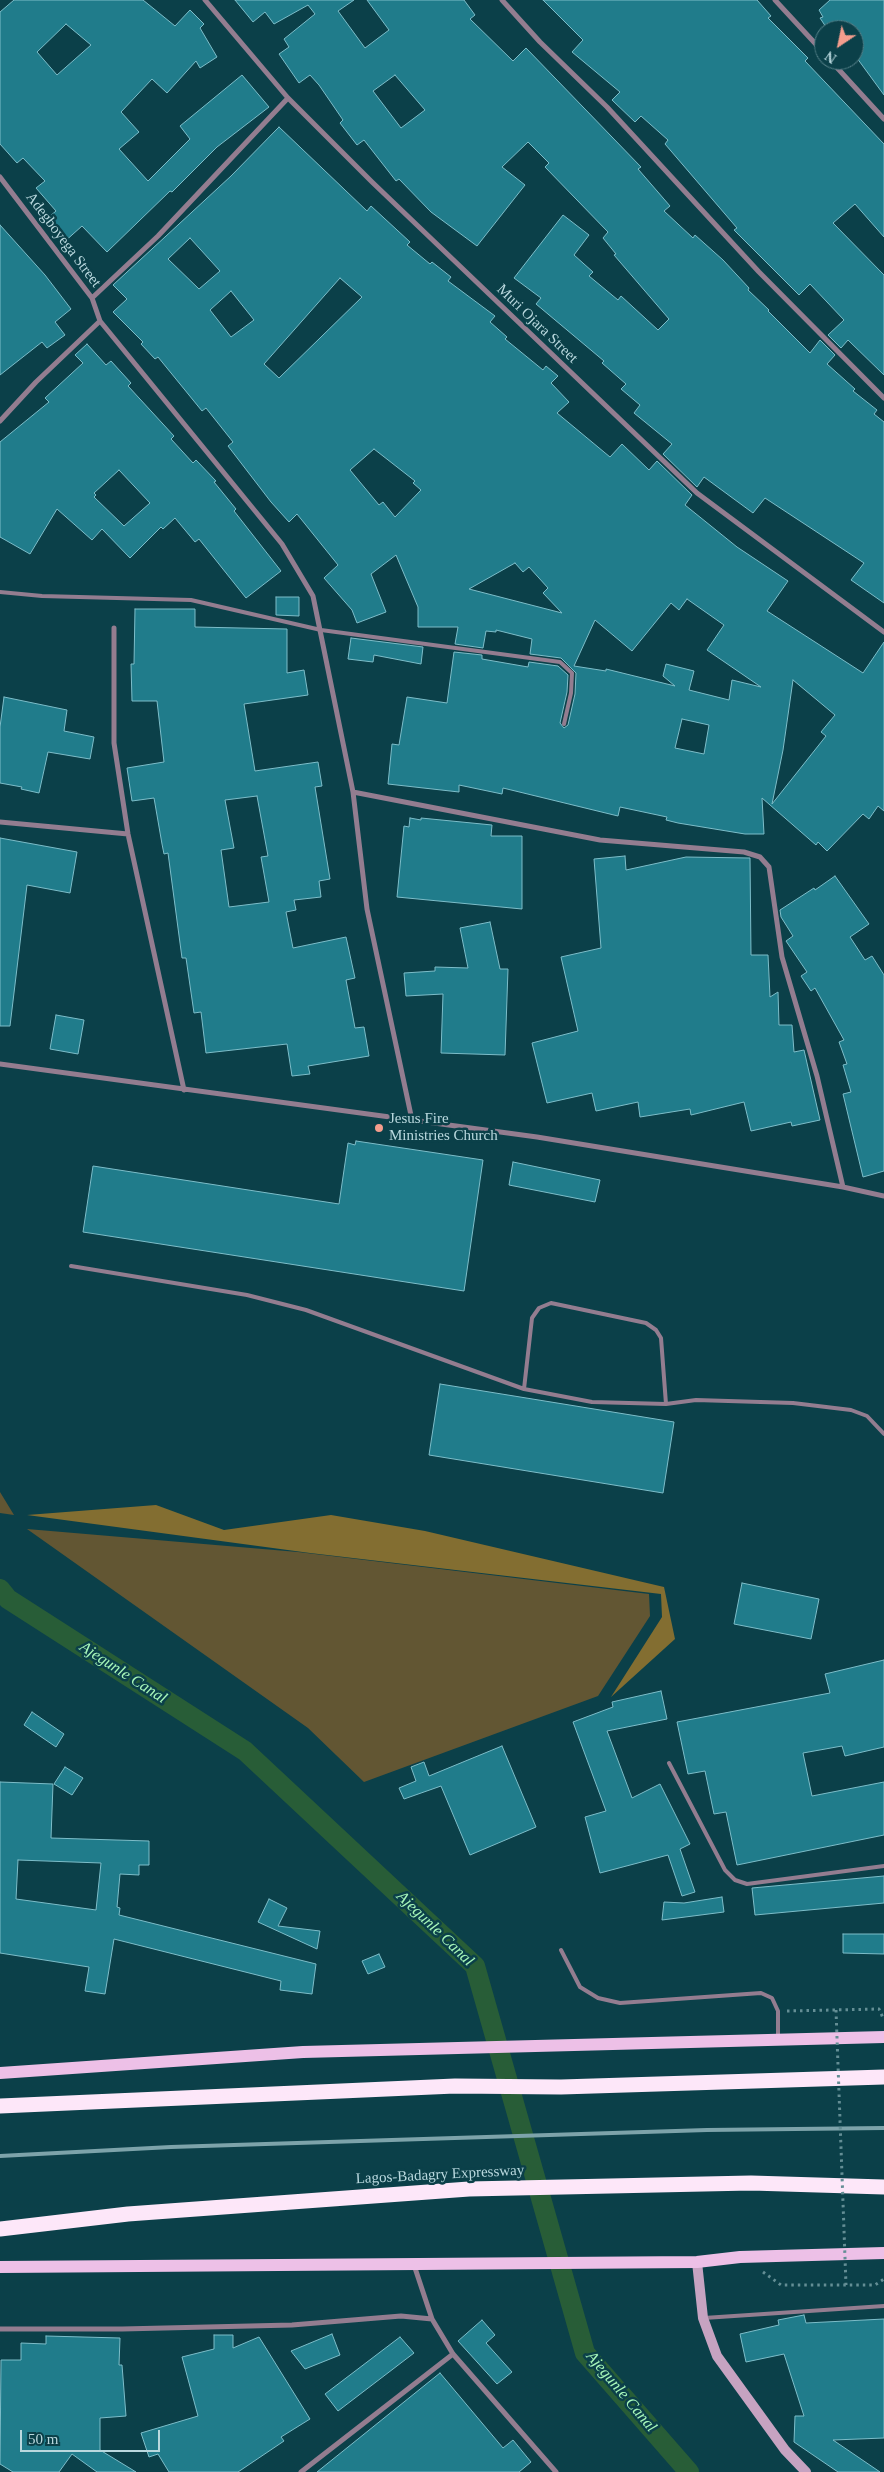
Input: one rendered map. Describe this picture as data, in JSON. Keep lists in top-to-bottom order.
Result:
{
  "streets": {
    "highway": ["Lagos-Badagry Expressway"],
    "street": ["Adegboyega Street", "Muri Ojara Street"]
  },
  "water": ["Ajegunle Canal"],
  "places": ["Jesus Fire Ministries Church"],
  "scale_bar": "50 m",
  "north": "bottom left"
}
